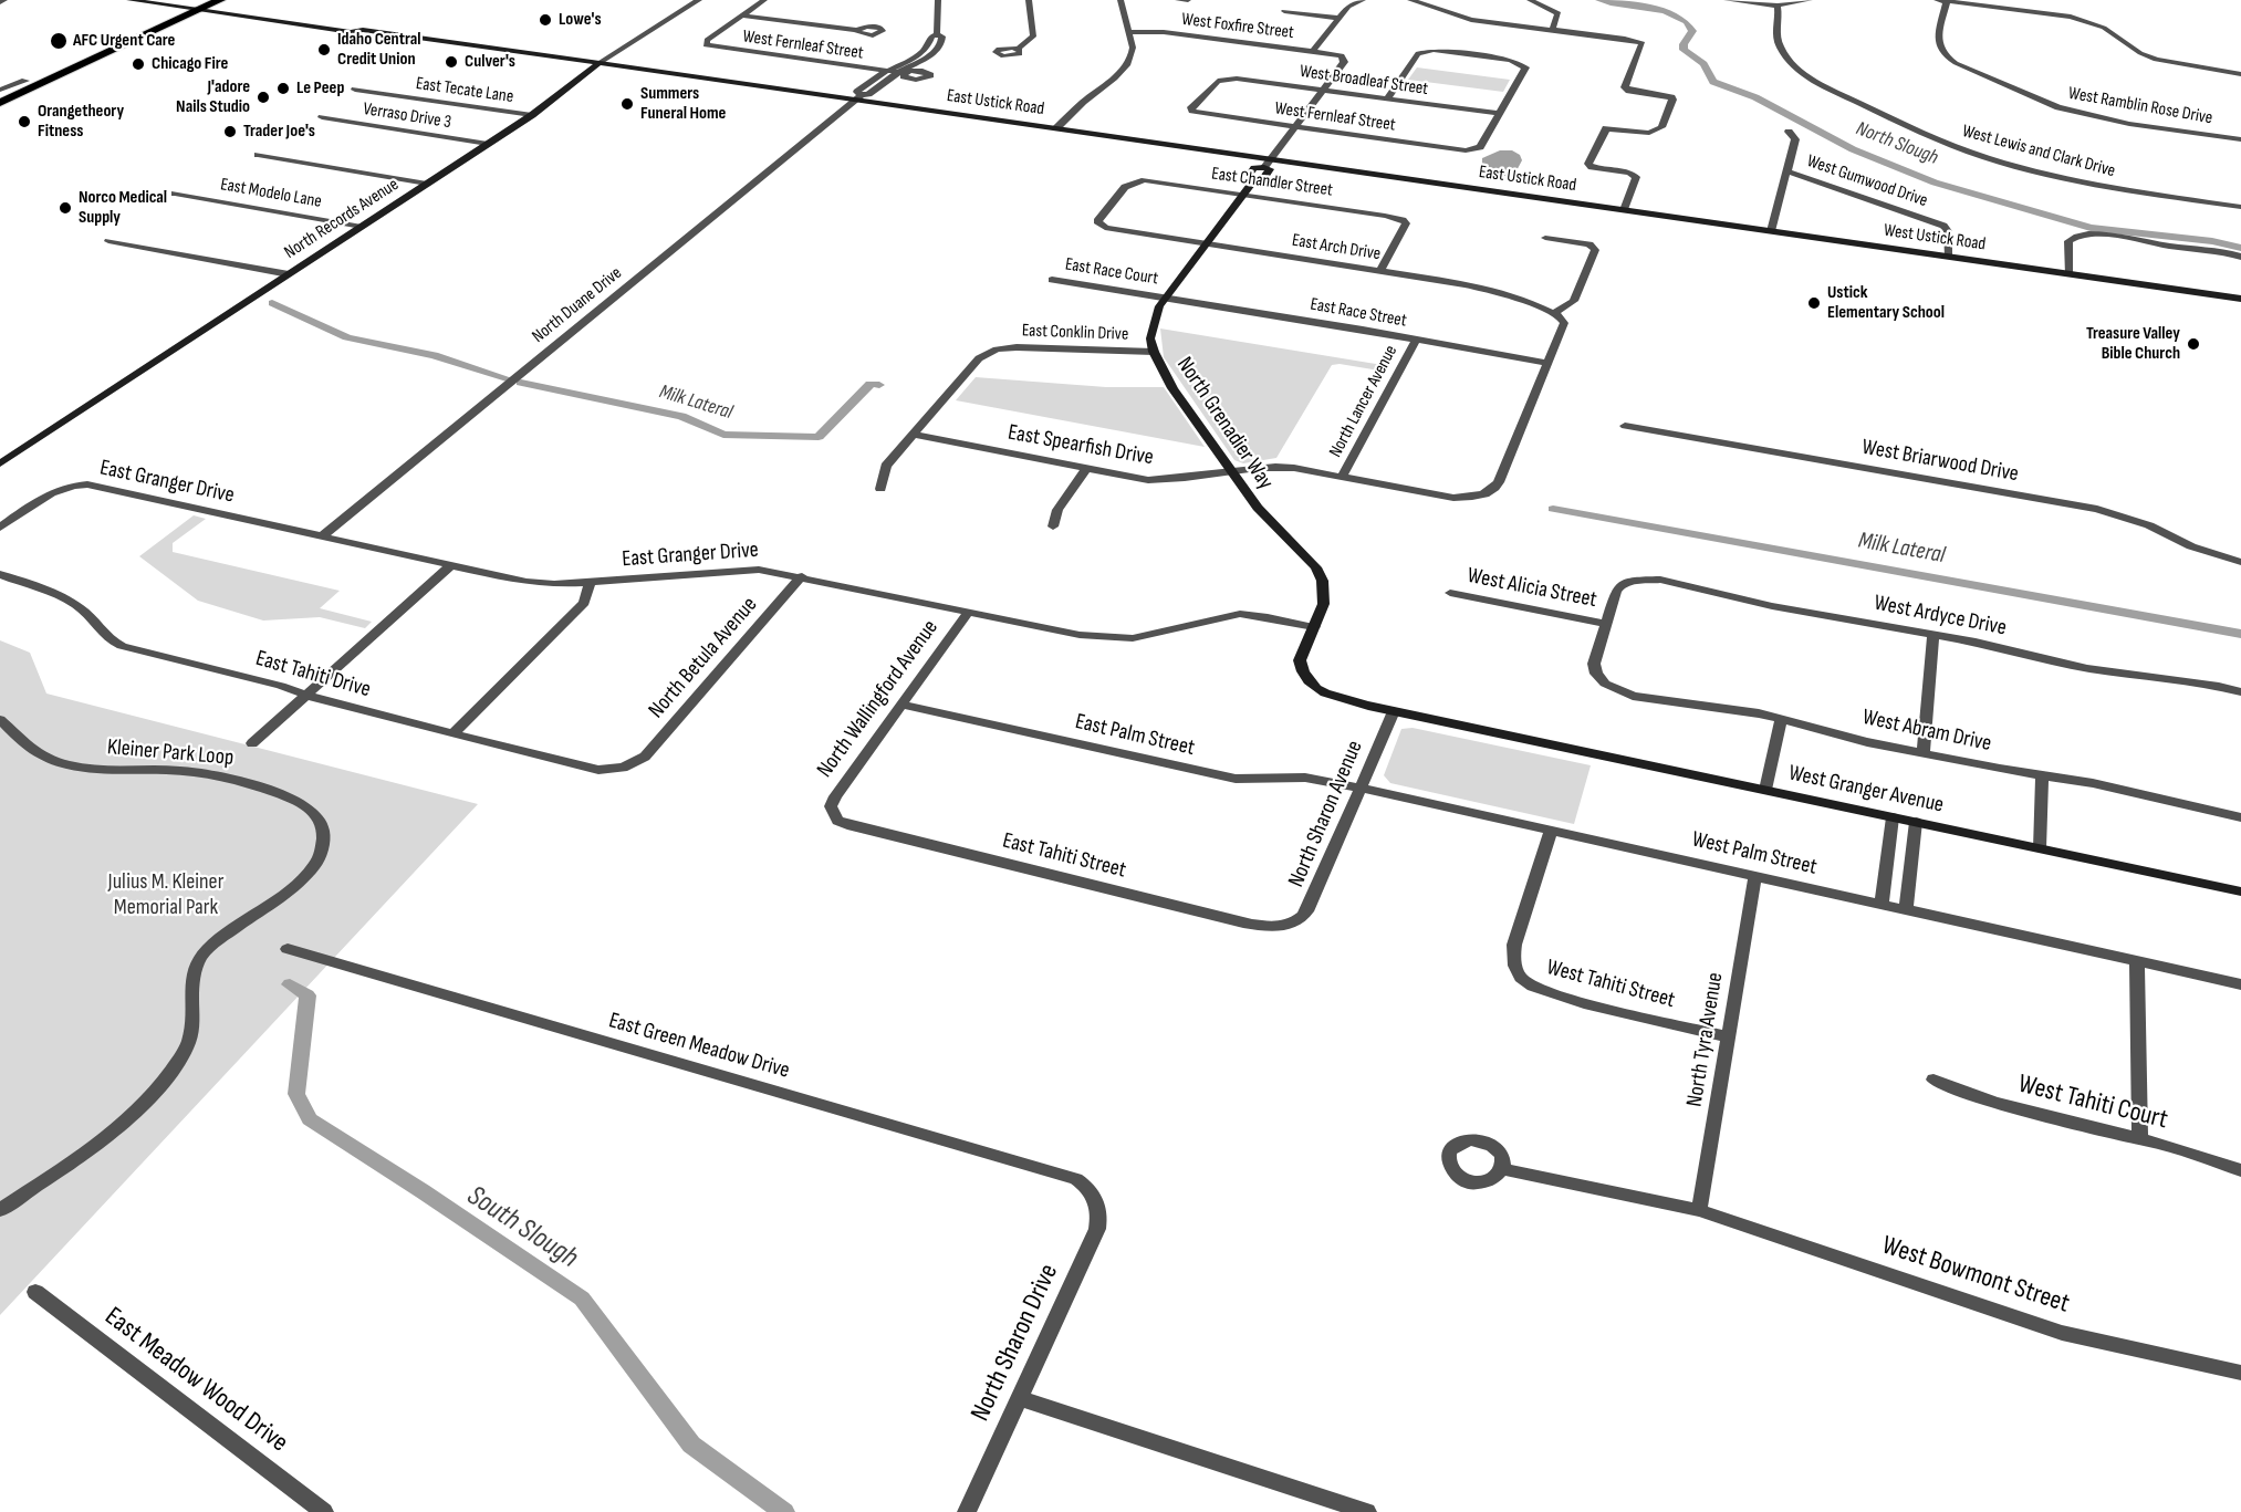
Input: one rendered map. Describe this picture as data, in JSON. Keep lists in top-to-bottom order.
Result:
{
  "streets": {
    "main road": [
      "East Ustick Road",
      "North Records Avenue",
      "West Ustick Road",
      "North Grenadier Way",
      "West Granger Avenue"
    ],
    "street": [
      "West Foxfire Street",
      "West Fernleaf Street",
      "West Broadleaf Street",
      "East Tecate Lane",
      "West Ramblin Rose Drive",
      "Verraso Drive 3",
      "West Lewis and Clark Drive",
      "West Gumwood Drive",
      "East Chandler Street",
      "East Modelo Lane",
      "East Arch Drive",
      "East Race Court",
      "North Duane Drive",
      "East Race Street",
      "East Conklin Drive",
      "North Lancer Avenue",
      "East Spearfish Drive",
      "West Briarwood Drive",
      "East Granger Drive",
      "West Alicia Street",
      "West Ardyce Drive",
      "North Betula Avenue",
      "East Tahiti Drive",
      "North Wallingford Avenue",
      "West Abram Drive",
      "East Palm Street",
      "Kleiner Park Loop",
      "North Sharon Avenue",
      "West Palm Street",
      "East Tahiti Street",
      "West Tahiti Street",
      "North Tyra Avenue",
      "East Green Meadow Drive",
      "West Tahiti Court",
      "West Bowmont Street",
      "North Sharon Drive",
      "East Meadow Wood Drive"
    ]
  },
  "crossings": [
    ["West Foxfire Street", "North Grenadier Way"],
    ["West Fernleaf Street", "West Broadleaf Street"],
    ["West Fernleaf Street", "North Grenadier Way"],
    ["West Broadleaf Street", "North Grenadier Way"],
    ["East Tecate Lane", "North Records Avenue"],
    ["East Ustick Road", "North Records Avenue"],
    ["East Ustick Road", "West Ustick Road"],
    ["East Ustick Road", "North Duane Drive"],
    ["East Ustick Road", "North Grenadier Way"],
    ["Verraso Drive 3", "North Records Avenue"],
    ["West Gumwood Drive", "West Ustick Road"],
    ["East Chandler Street", "East Arch Drive"],
    ["East Chandler Street", "North Grenadier Way"],
    ["East Modelo Lane", "North Records Avenue"],
    ["East Arch Drive", "North Grenadier Way"],
    ["East Race Court", "East Race Street"],
    ["East Race Court", "North Grenadier Way"],
    ["North Duane Drive", "East Granger Drive"],
    ["East Race Street", "North Lancer Avenue"],
    ["East Race Street", "North Grenadier Way"],
    ["East Race Street", "East Spearfish Drive"],
    ["East Conklin Drive", "North Grenadier Way"],
    ["East Conklin Drive", "East Spearfish Drive"],
    ["North Lancer Avenue", "East Spearfish Drive"],
    ["North Grenadier Way", "East Spearfish Drive"],
    ["North Grenadier Way", "East Granger Drive"],
    ["North Grenadier Way", "West Granger Avenue"],
    ["East Granger Drive", "North Betula Avenue"],
    ["East Granger Drive", "North Wallingford Avenue"],
    ["West Alicia Street", "West Ardyce Drive"],
    ["West Alicia Street", "West Abram Drive"],
    ["West Ardyce Drive", "West Abram Drive"],
    ["North Betula Avenue", "East Tahiti Drive"],
    ["North Wallingford Avenue", "East Palm Street"],
    ["North Wallingford Avenue", "East Tahiti Street"],
    ["East Palm Street", "North Sharon Avenue"],
    ["East Palm Street", "West Palm Street"],
    ["West Granger Avenue", "North Sharon Avenue"],
    ["North Sharon Avenue", "West Palm Street"],
    ["North Sharon Avenue", "East Tahiti Street"],
    ["West Palm Street", "West Tahiti Street"],
    ["West Palm Street", "North Tyra Avenue"],
    ["West Tahiti Street", "North Tyra Avenue"],
    ["North Tyra Avenue", "West Bowmont Street"],
    ["East Green Meadow Drive", "North Sharon Drive"]
  ],
  "water": ["North Slough", "Milk Lateral", "South Slough"],
  "parks": ["Julius M. Kleiner Memorial Park"],
  "places": [
    "Lowe's",
    "AFC Urgent Care",
    "Idaho Central Credit Union",
    "Culver's",
    "Chicago Fire",
    "Le Peep",
    "J'adore Nails Studio",
    "Summers Funeral Home",
    "Orangetheory Fitness",
    "Trader Joe's",
    "Norco Medical Supply",
    "Ustick Elementary School",
    "Treasure Valley Bible Church"
  ]
}
